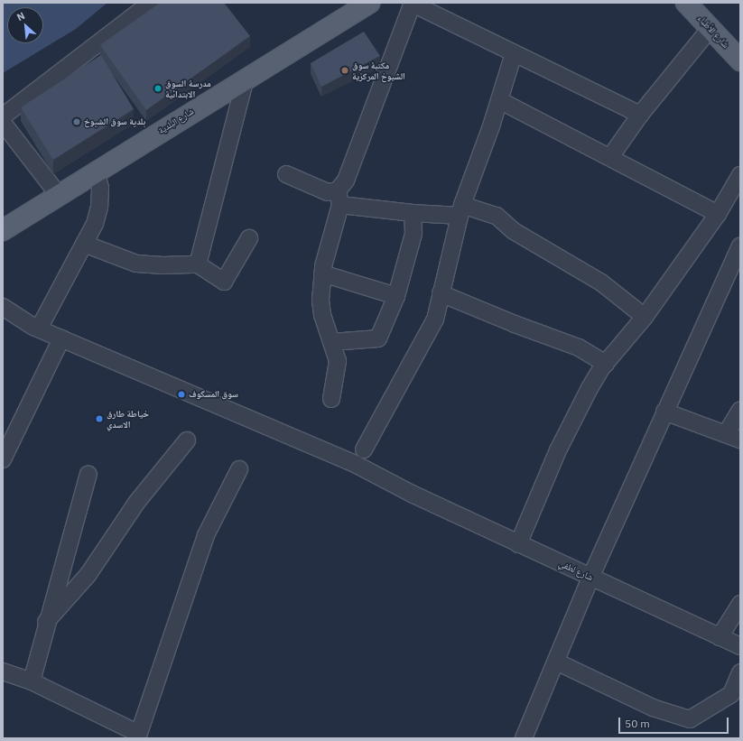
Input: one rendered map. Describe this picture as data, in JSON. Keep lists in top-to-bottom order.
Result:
{
  "streets": {
    "main road": ["شارع الأطباء", "شارع البلدية"],
    "street": ["شارع لطفي"]
  },
  "places": [
    "مكتبة سوق الشيوخ المركزية",
    "مدرسة السوق الابتدائية",
    "بلدية سوق الشيوخ",
    "سوق المسگوف",
    "خياطة طارق الاسدي"
  ],
  "scale_bar": "50 m",
  "north": "top left"
}
